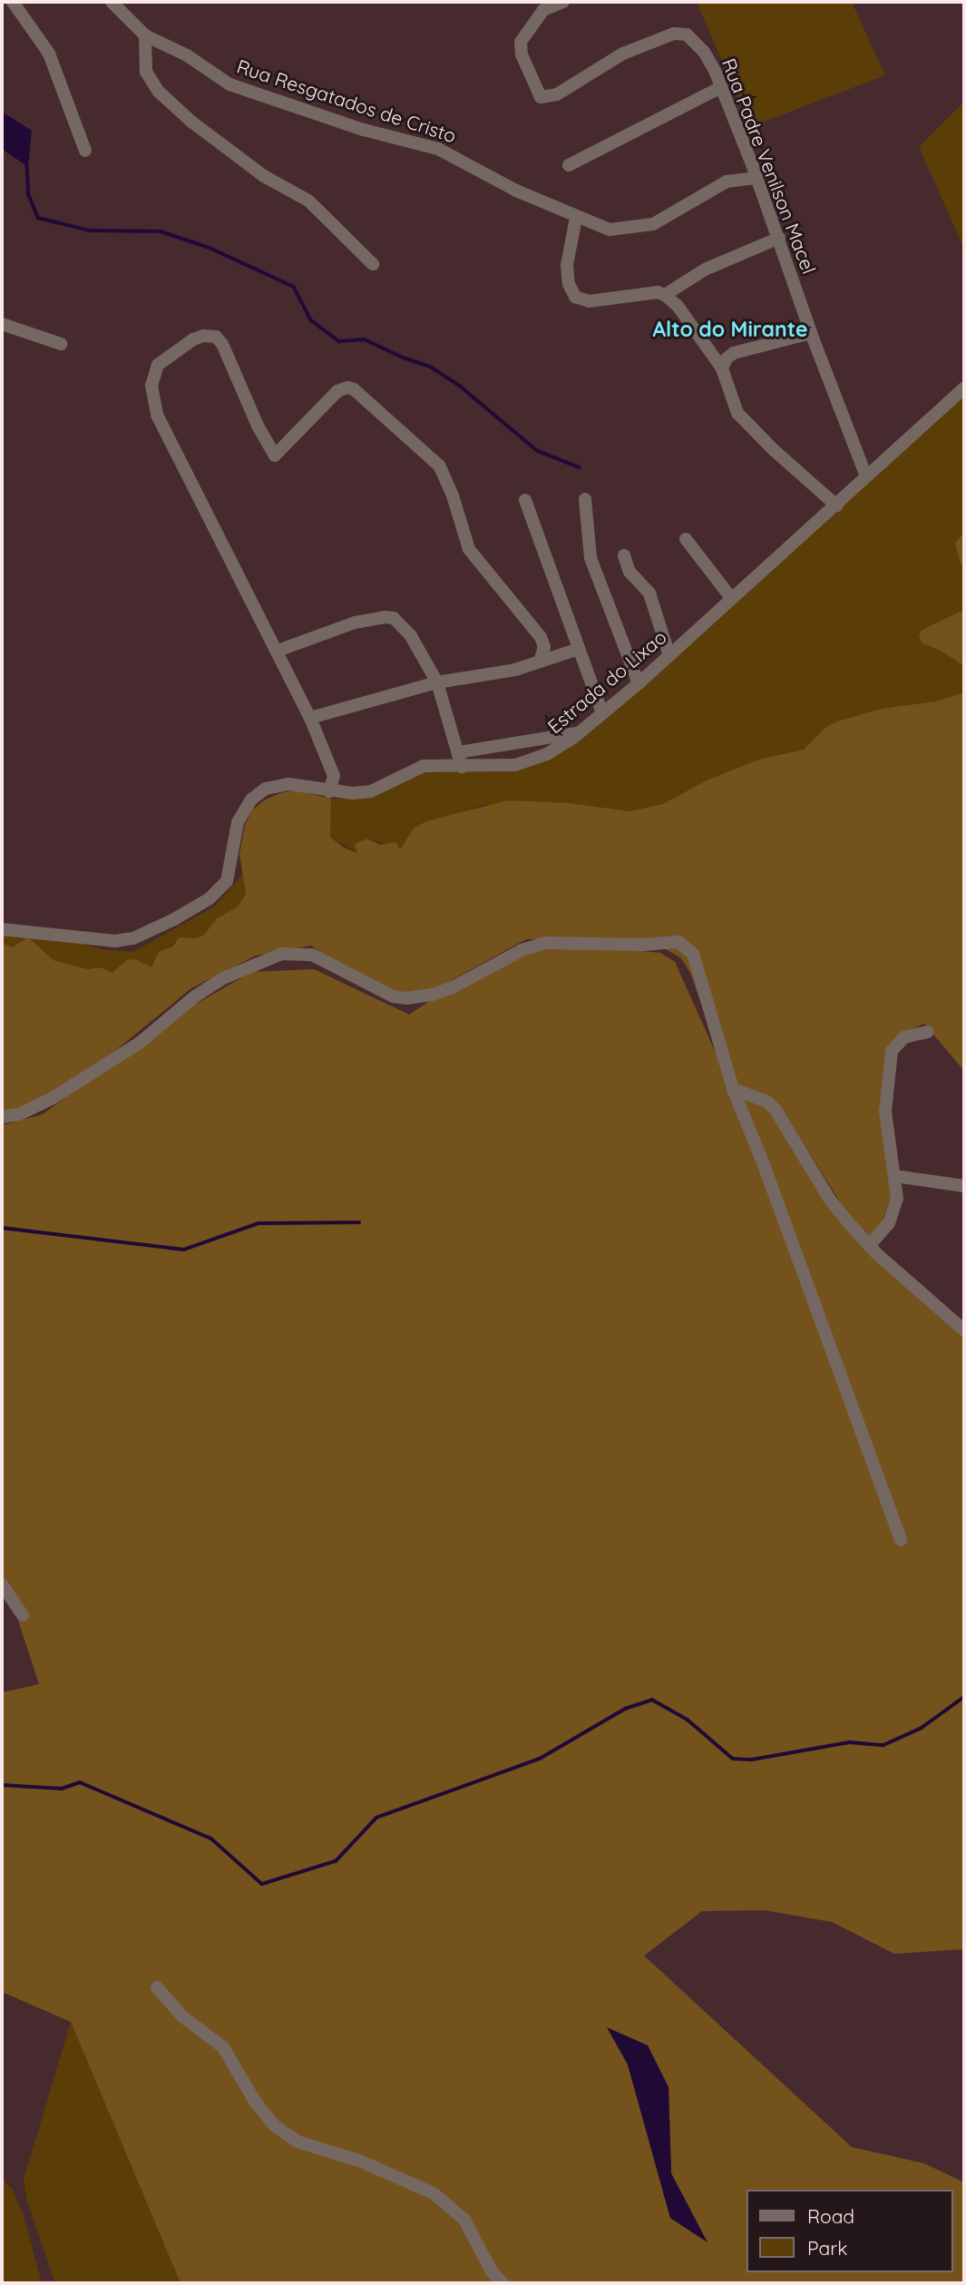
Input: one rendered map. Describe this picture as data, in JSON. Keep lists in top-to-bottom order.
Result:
{
  "streets": {
    "street": ["Rua Resgatados de Cristo", "Rua Padre Venilson Macel", "Estrada do Lixao"]
  },
  "crossings": [
    ["Rua Resgatados de Cristo", "Rua Padre Venilson Macel"],
    ["Rua Padre Venilson Macel", "Estrada do Lixao"]
  ],
  "districts": ["Alto do Mirante"],
  "legend": ["Road", "Park"]
}
